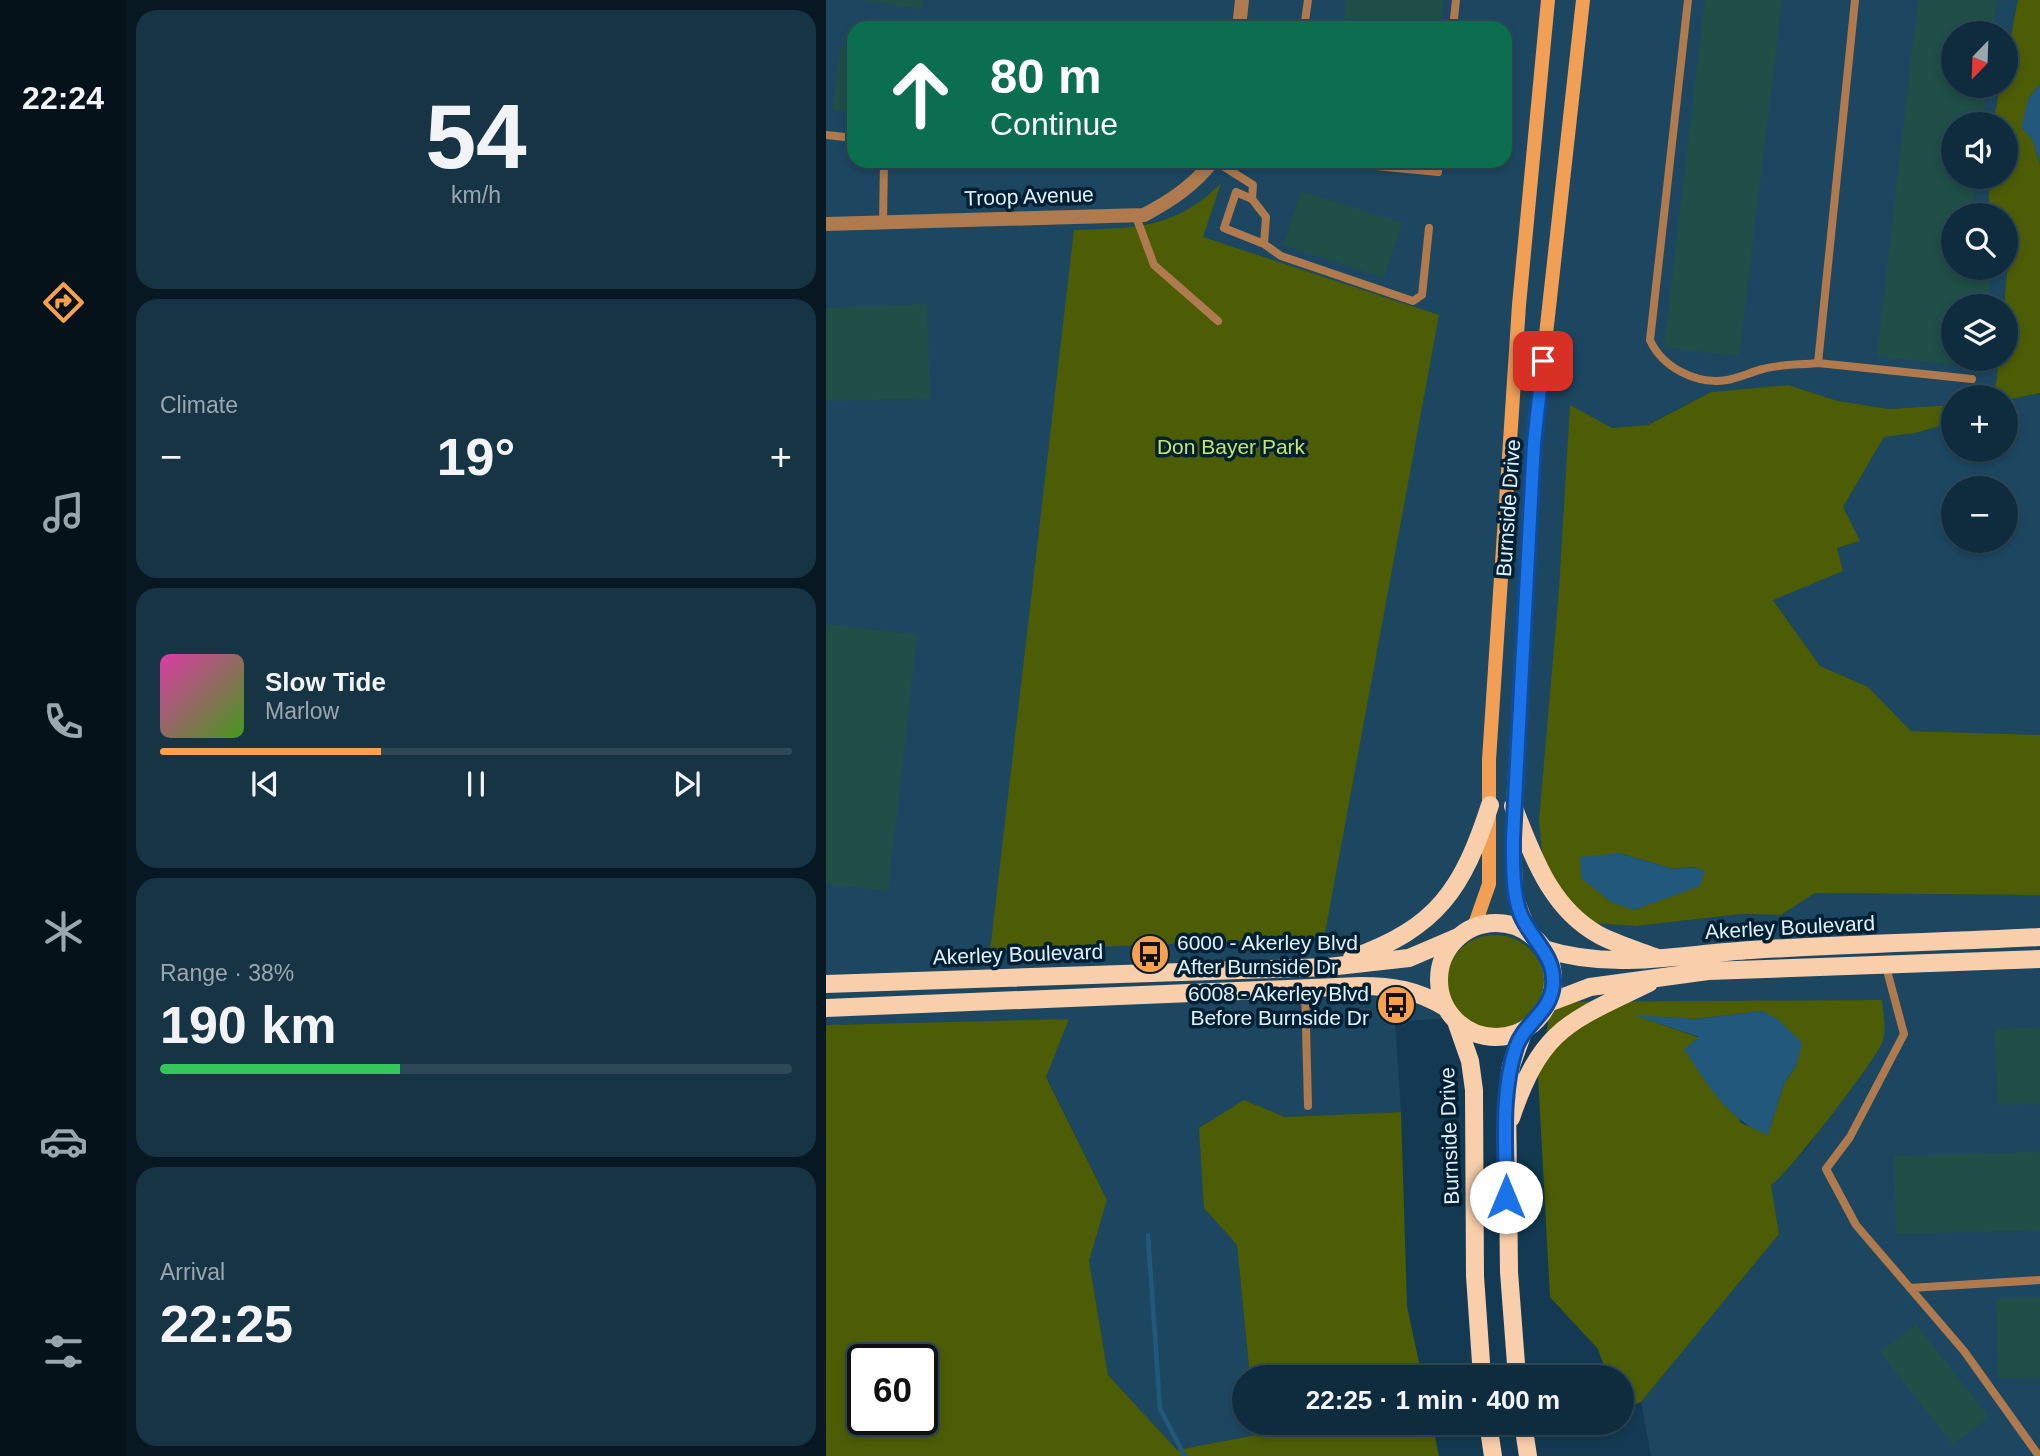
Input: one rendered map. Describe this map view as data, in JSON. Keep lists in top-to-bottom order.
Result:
{
  "streets": {
    "main road": ["Burnside Drive", "Akerley Boulevard"],
    "street": ["Troop Avenue"]
  },
  "crossings": [
    ["Burnside Drive", "Akerley Boulevard"]
  ],
  "parks": ["Don Bayer Park"],
  "places": {
    "bus stop": ["6000 - Akerley Blvd After Burnside Dr", "6008 - Akerley Blvd Before Burnside Dr"]
  },
  "north": "bottom left",
  "page": {
    "tabs": "22:24",
    "tile": [
      ["54", "km/h"],
      "Climate",
      ["Range · 38%", "190 km"],
      ["Arrival", "22:25"]
    ],
    "map_buttons": ["+", "−"],
    "turn": ["80 m", "Continue"],
    "heat": ["−", "19°", "+"],
    "song": ["Slow Tide", "Marlow"],
    "limit": "60",
    "trip": "22:25 · 1 min · 400 m"
  }
}
